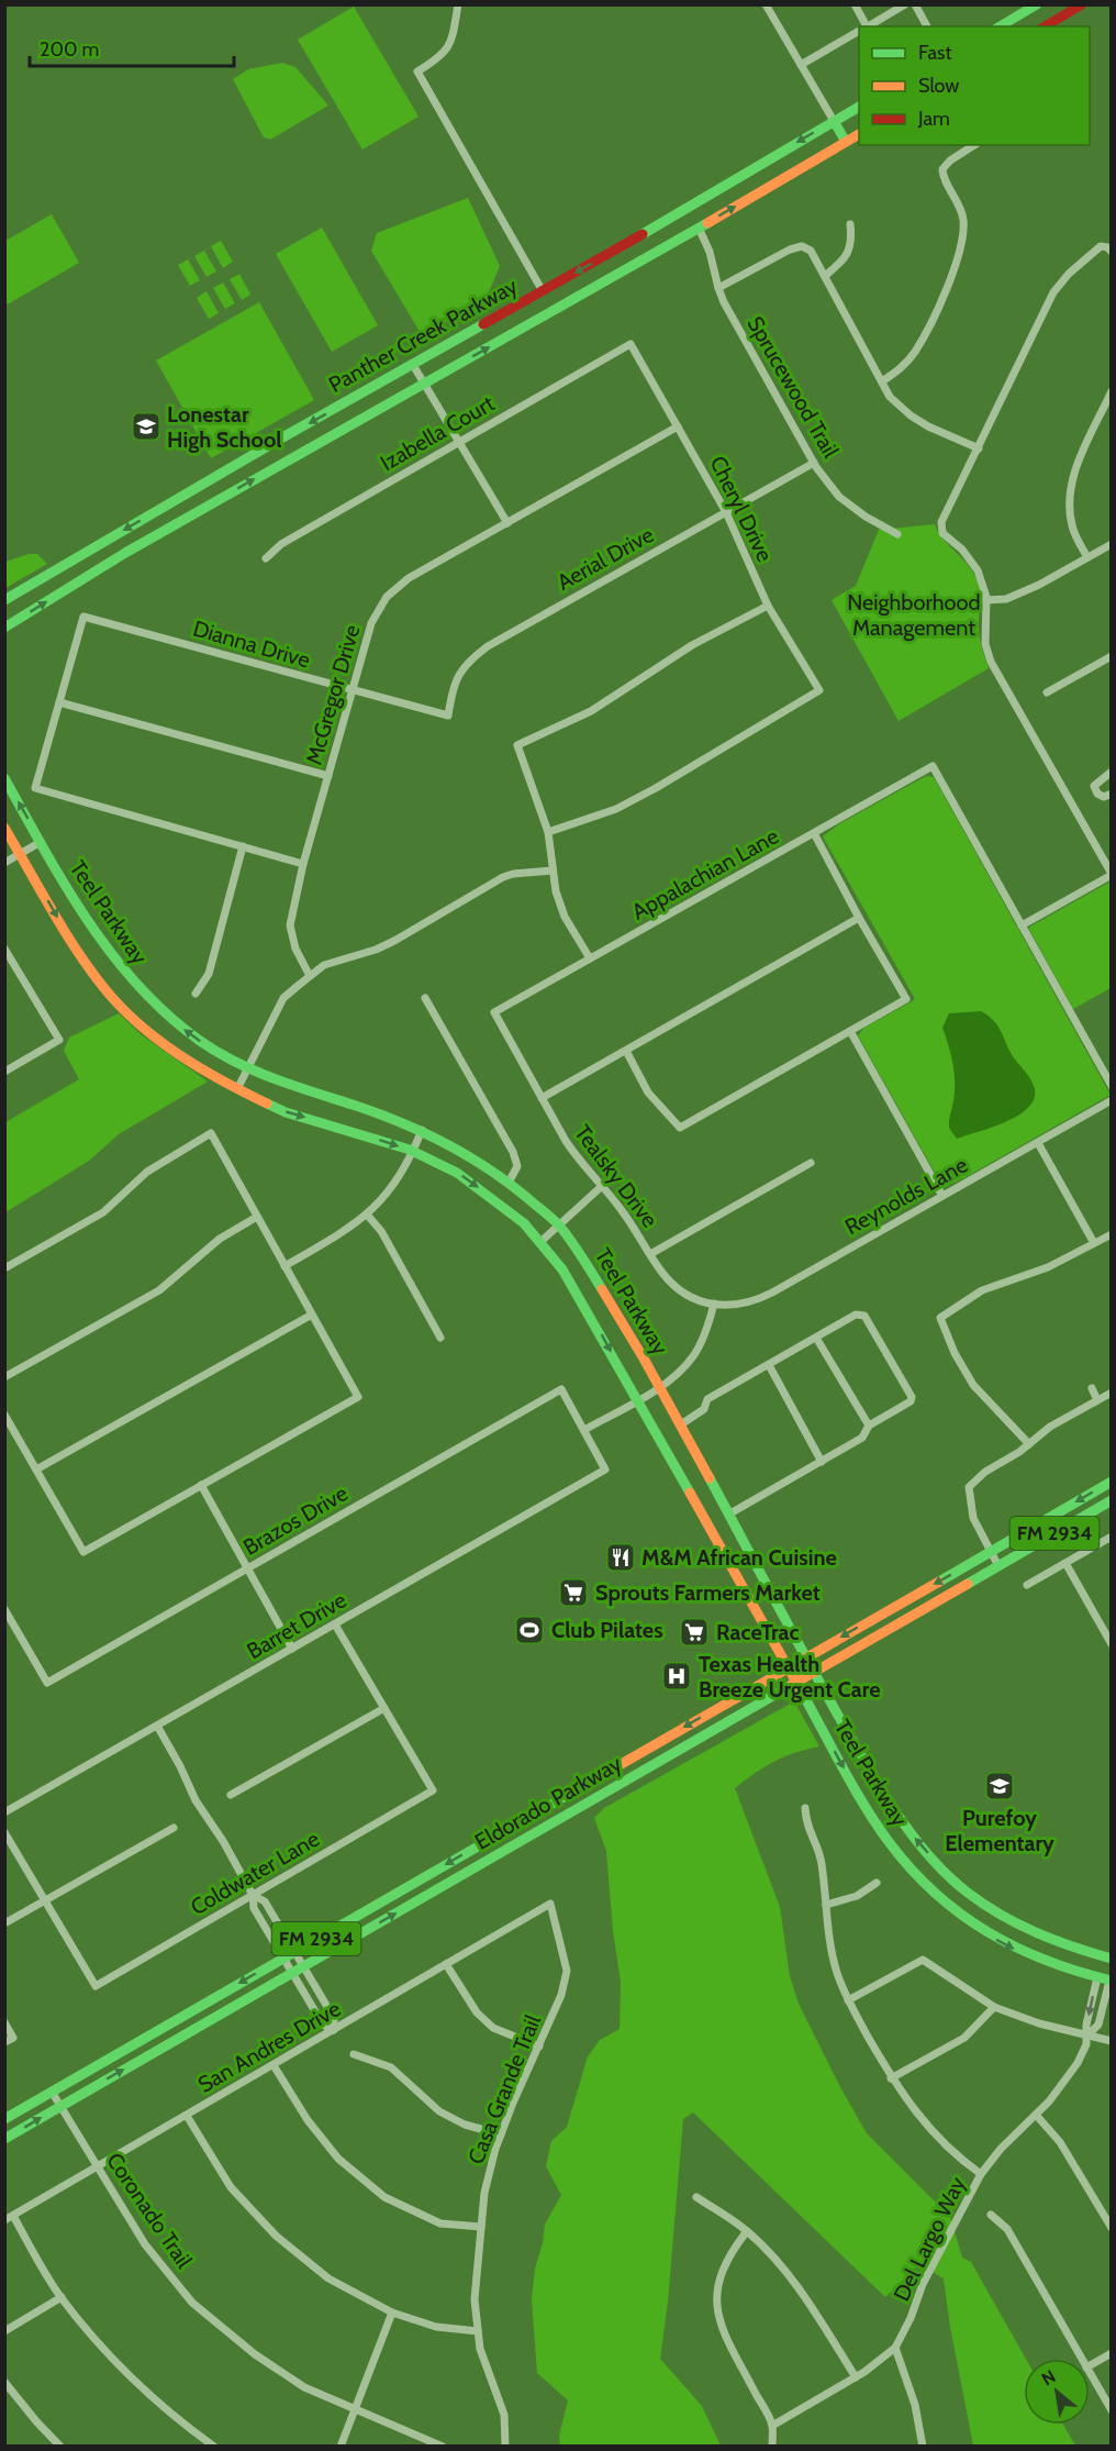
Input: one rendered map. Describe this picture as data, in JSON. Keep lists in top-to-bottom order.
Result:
{
  "streets": {
    "main road": [
      "Panther Creek Parkway",
      "Teel Parkway",
      "FM 2934",
      "Eldorado Parkway"
    ],
    "street": [
      "Sprucewood Trail",
      "Izabella Court",
      "Cheryl Drive",
      "Aerial Drive",
      "Dianna Drive",
      "McGregor Drive",
      "Appalachian Lane",
      "Tealsky Drive",
      "Reynolds Lane",
      "Brazos Drive",
      "Barret Drive",
      "Coldwater Lane",
      "San Andres Drive",
      "Casa Grande Trail",
      "Coronado Trail",
      "Del Largo Way"
    ]
  },
  "crossings": [
    ["Panther Creek Parkway", "Sprucewood Trail"],
    ["Sprucewood Trail", "Aerial Drive"],
    ["Izabella Court", "Cheryl Drive"],
    ["Cheryl Drive", "Aerial Drive"],
    ["Cheryl Drive", "McGregor Drive"],
    ["Aerial Drive", "Dianna Drive"],
    ["Dianna Drive", "McGregor Drive"],
    ["Appalachian Lane", "Tealsky Drive"],
    ["Teel Parkway", "Eldorado Parkway"],
    ["Teel Parkway", "Del Largo Way"],
    ["Tealsky Drive", "Reynolds Lane"],
    ["Brazos Drive", "Barret Drive"],
    ["Eldorado Parkway", "Coronado Trail"],
    ["San Andres Drive", "Casa Grande Trail"],
    ["San Andres Drive", "Coronado Trail"]
  ],
  "parks": ["Neighborhood Management"],
  "places": {
    "school or university": ["Lonestar High School", "Purefoy Elementary"],
    "restaurant": ["M&M African Cuisine"],
    "supermarket": ["Sprouts Farmers Market", "RaceTrac"],
    "sports": ["Club Pilates"],
    "hospital": ["Texas Health Breeze Urgent Care"]
  },
  "legend": ["Fast", "Slow", "Jam"],
  "scale_bar": "200 m",
  "north": "top left"
}
